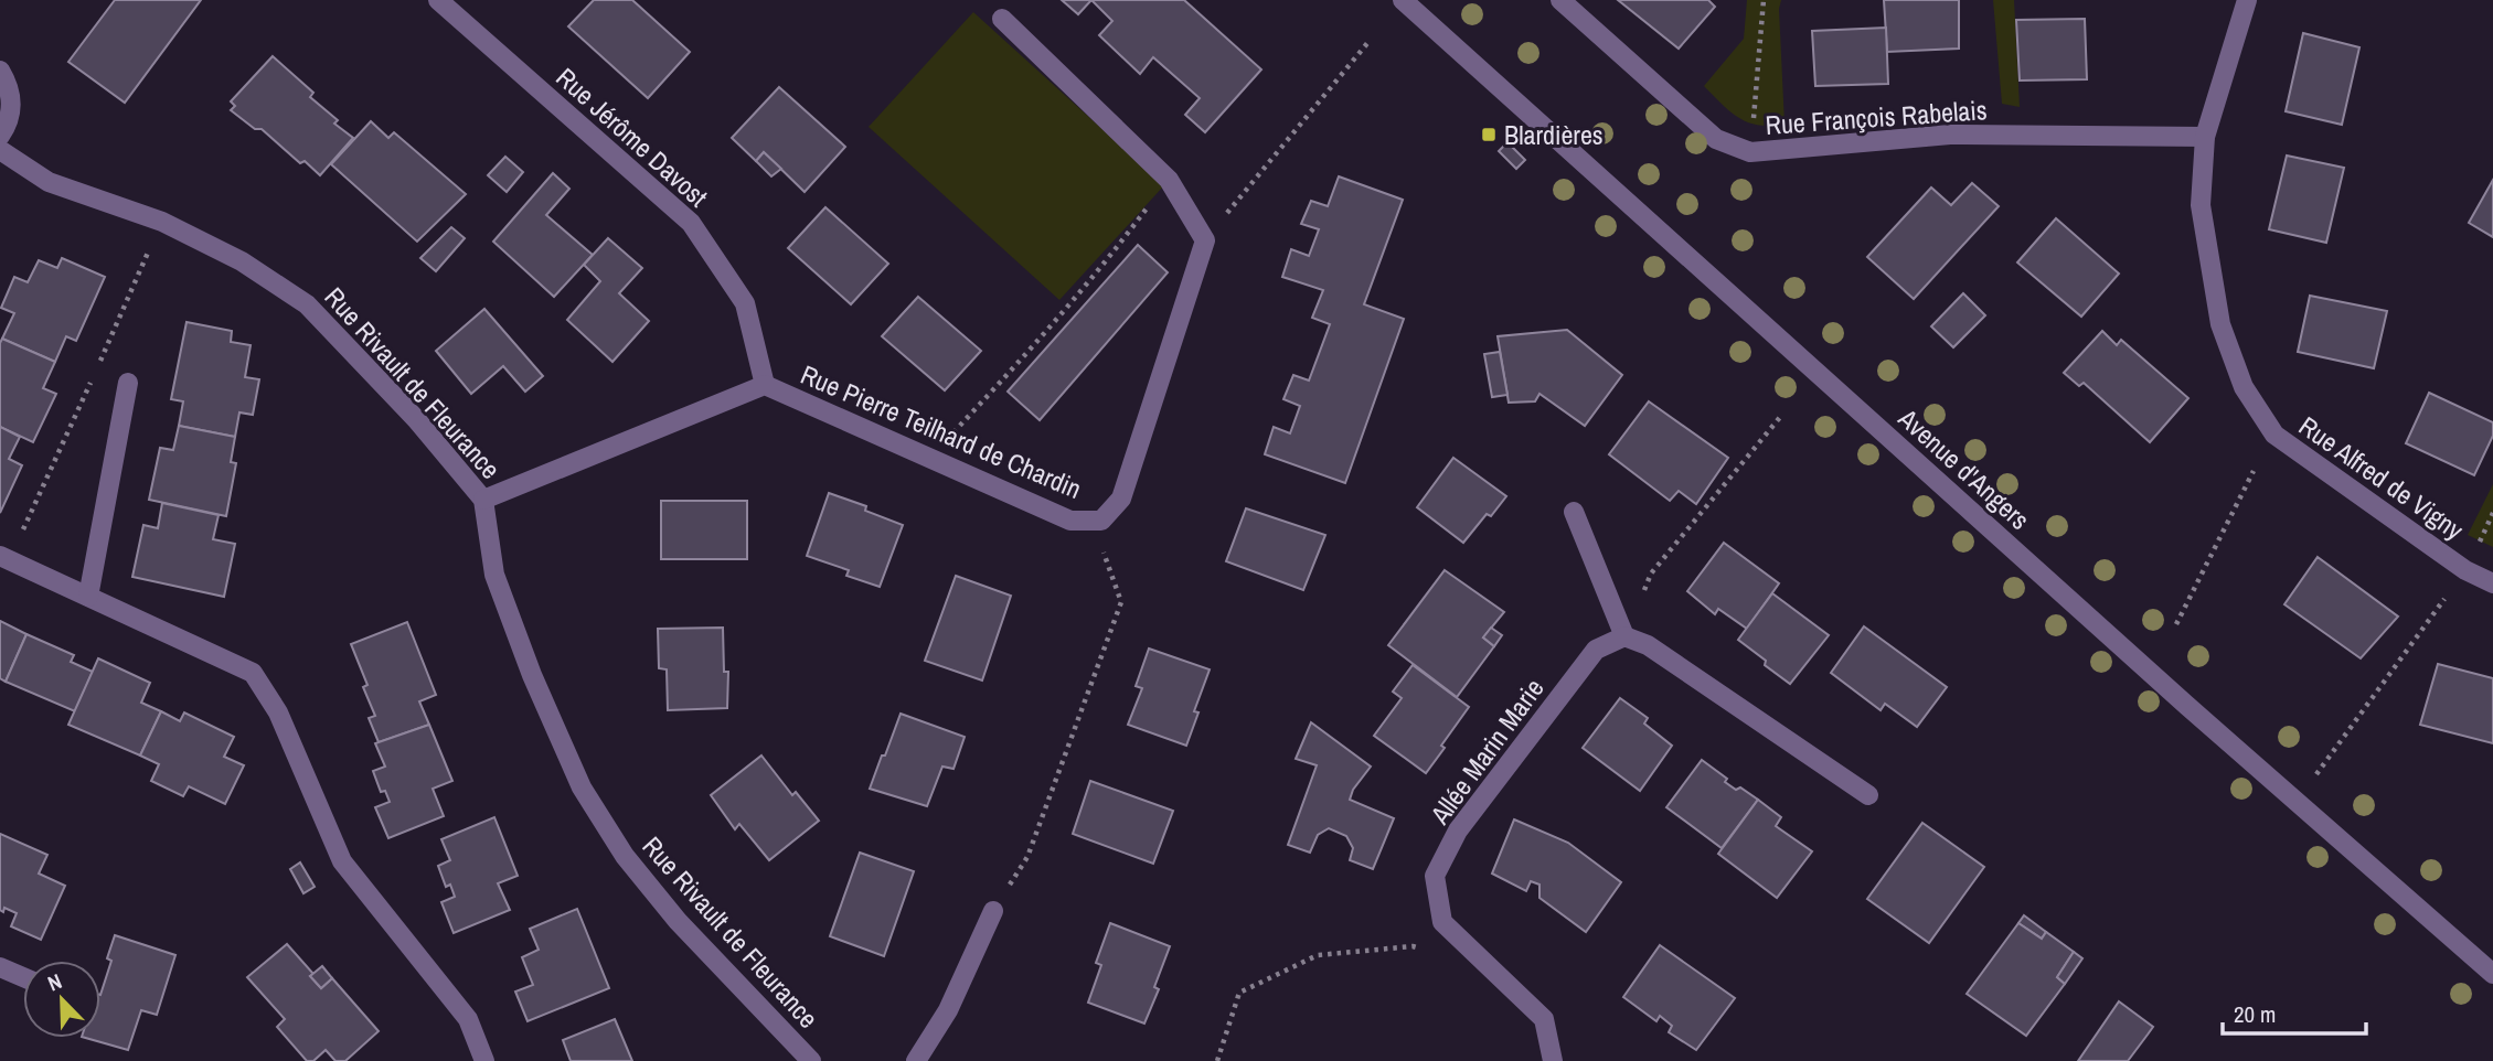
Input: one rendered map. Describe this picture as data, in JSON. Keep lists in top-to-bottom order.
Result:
{
  "streets": {
    "street": [
      "Rue François Rabelais",
      "Rue Jérôme Davost",
      "Rue Rivault de Fleurance",
      "Rue Pierre Teilhard de Chardin",
      "Avenue d'Angers",
      "Rue Alfred de Vigny",
      "Allée Marin Marie"
    ]
  },
  "crossings": [
    ["Rue François Rabelais", "Rue Alfred de Vigny"],
    ["Rue Jérôme Davost", "Rue Pierre Teilhard de Chardin"],
    ["Rue Rivault de Fleurance", "Rue Pierre Teilhard de Chardin"]
  ],
  "places": {
    "transit": ["Blardières"]
  },
  "scale_bar": "20 m",
  "north": "top left"
}
